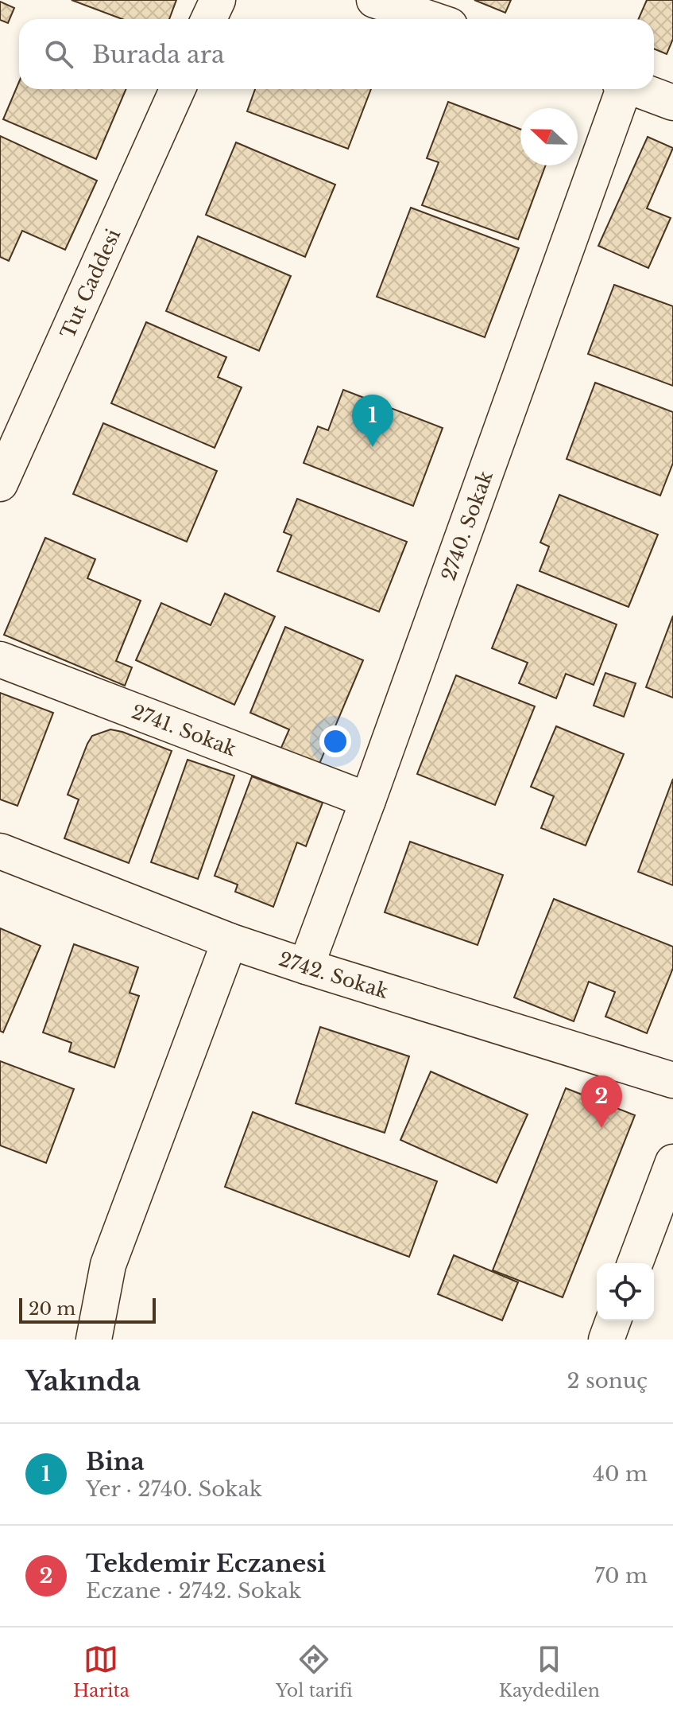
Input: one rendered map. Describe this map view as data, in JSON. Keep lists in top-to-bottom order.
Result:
{
  "streets": {
    "street": [
      "Tut Caddesi",
      "2740. Sokak",
      "2741. Sokak",
      "2742. Sokak"
    ]
  },
  "crossings": [
    ["2740. Sokak", "2741. Sokak"],
    ["2740. Sokak", "2742. Sokak"]
  ],
  "scale_bar": "20 m",
  "north": "left",
  "page": {
    "search": "Burada ara",
    "pins": ["1", "2"],
    "scale": "20 m",
    "heading": ["Yakında", "2 sonuç"],
    "list": [
      {
        "mark": "1",
        "name": "Bina",
        "note": "Yer · 2740. Sokak",
        "value": "40 m"
      },
      {
        "mark": "2",
        "name": "Tekdemir Eczanesi",
        "note": "Eczane · 2742. Sokak",
        "value": "70 m"
      }
    ],
    "nav": ["Harita", "Yol tarifi", "Kaydedilen"]
  }
}
